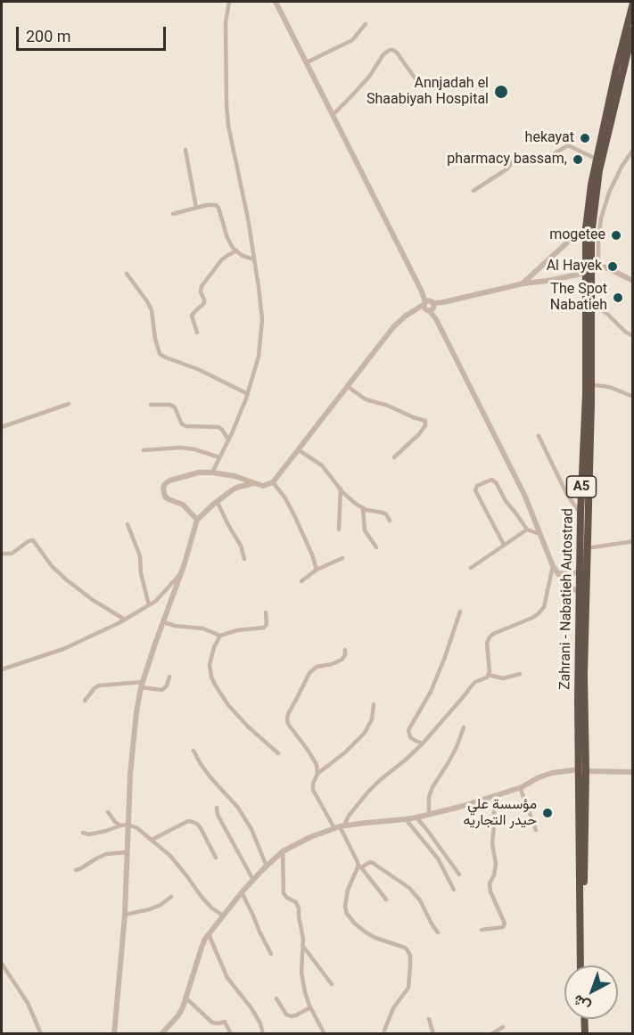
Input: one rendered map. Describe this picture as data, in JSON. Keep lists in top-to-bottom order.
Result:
{
  "streets": {
    "highway": ["A5", "Zahrani - Nabatieh Autostrad"]
  },
  "places": [
    "Annjadah el Shaabiyah Hospital",
    "hekayat",
    "pharmacy bassam,",
    "mogetee",
    "Al Hayek",
    "The Spot Nabatieh",
    "مؤسسة علي حيدر التجاريه"
  ],
  "scale_bar": "200 m",
  "north": "bottom left"
}
